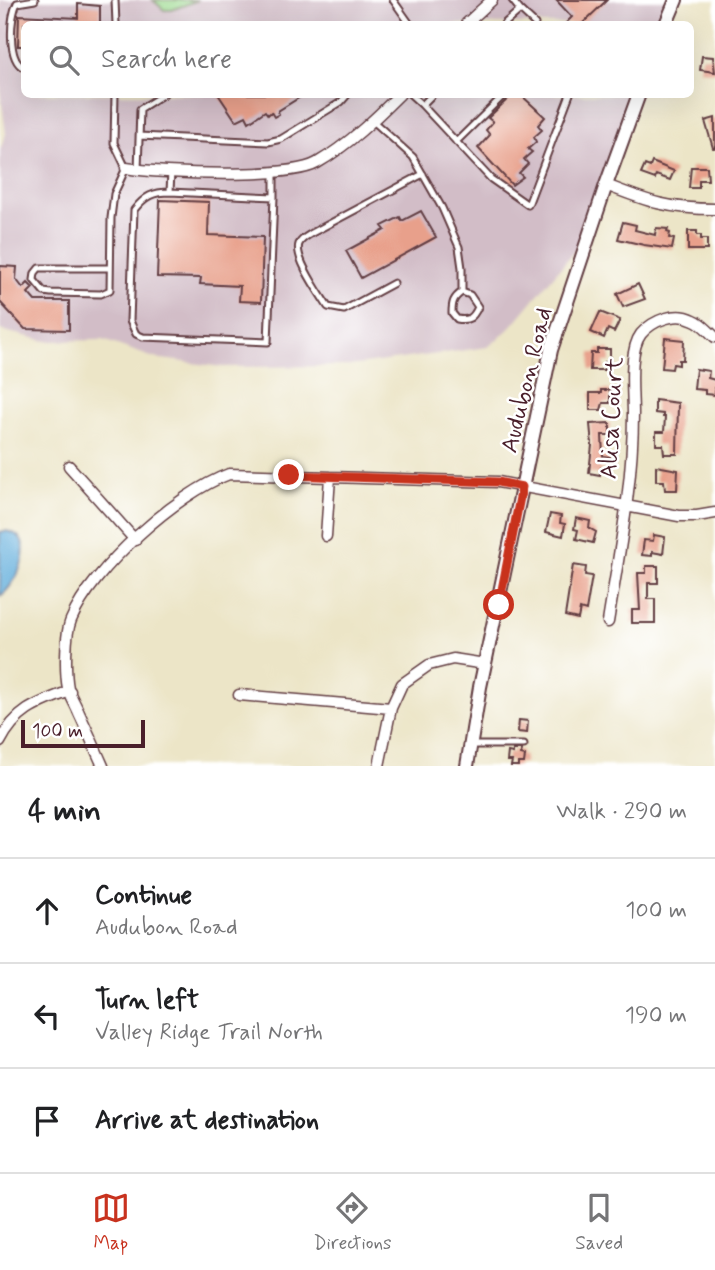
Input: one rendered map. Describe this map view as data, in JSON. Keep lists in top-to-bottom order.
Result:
{
  "streets": {
    "street": ["Audubon Road", "Alisa Court"]
  },
  "scale_bar": "100 m",
  "page": {
    "search": "Search here",
    "scale": "100 m",
    "heading": ["4 min", "Walk · 290 m"],
    "list": [
      ["Continue", "Audubon Road", "100 m"],
      ["Turn left", "Valley Ridge Trail North", "190 m"],
      "Arrive at destination"
    ],
    "nav": ["Map", "Directions", "Saved"]
  }
}
